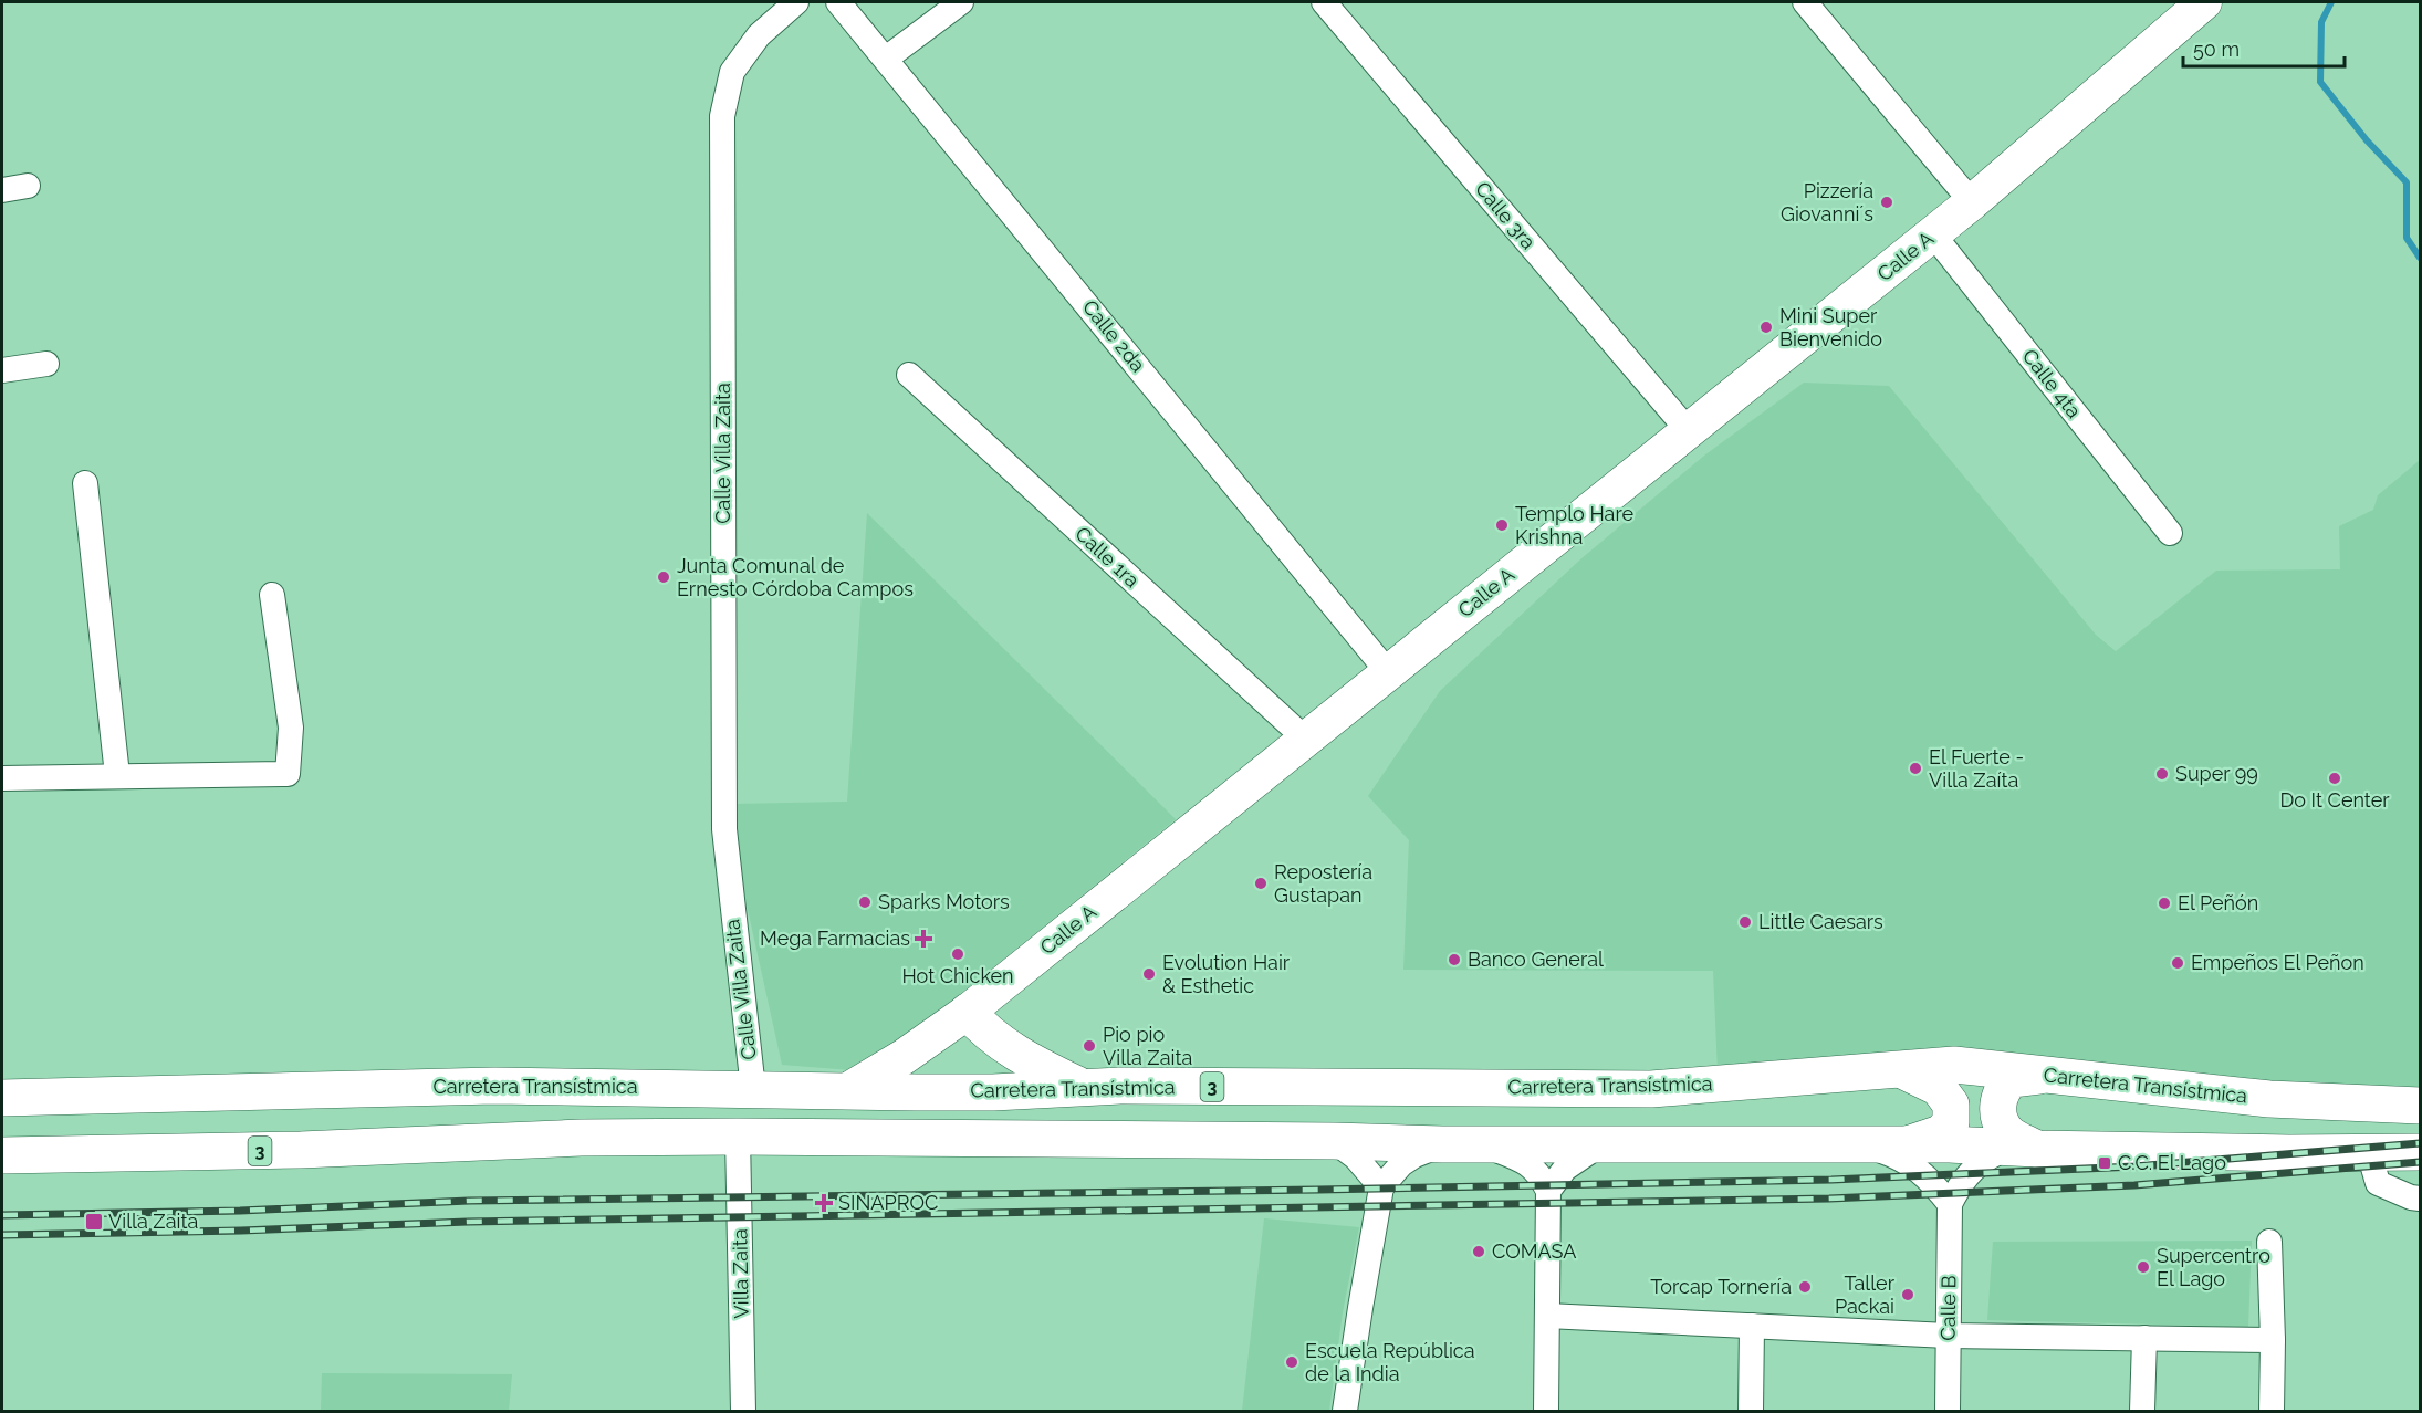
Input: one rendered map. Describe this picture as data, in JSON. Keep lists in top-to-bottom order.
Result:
{
  "streets": {
    "main road": ["Carretera Transístmica", "3"],
    "street": [
      "Calle 3ra",
      "Calle A",
      "Calle 2da",
      "Calle 4ta",
      "Calle Villa Zaita",
      "Calle 1ra",
      "Villa Zaita",
      "Calle B"
    ]
  },
  "crossings": [
    ["Calle 3ra", "Calle A"],
    ["Calle A", "Calle 2da"],
    ["Calle A", "Calle 4ta"],
    ["Calle A", "Calle 1ra"],
    ["Calle A", "Carretera Transístmica"],
    ["Calle Villa Zaita", "Carretera Transístmica"],
    ["3", "Villa Zaita"]
  ],
  "places": {
    "other": [
      "Pizzería Giovanni´s",
      "Mini Super Bienvenido",
      "Templo Hare Krishna",
      "Junta Comunal de Ernesto Córdoba Campos",
      "El Fuerte - Villa Zaíta",
      "Super 99",
      "Do It Center",
      "Repostería Gustapan",
      "Sparks Motors",
      "El Peñón",
      "Little Caesars",
      "Hot Chicken",
      "Banco General",
      "Empeños El Peñon",
      "Evolution Hair & Esthetic",
      "Pio pio Villa Zaita",
      "COMASA",
      "Supercentro El Lago",
      "Torcap Tornería",
      "Taller Packai",
      "Escuela República de la India"
    ],
    "health": ["Mega Farmacias", "SINAPROC"],
    "transit": ["C.C. El Lago", "Villa Zaita"]
  },
  "scale_bar": "50 m"
}
